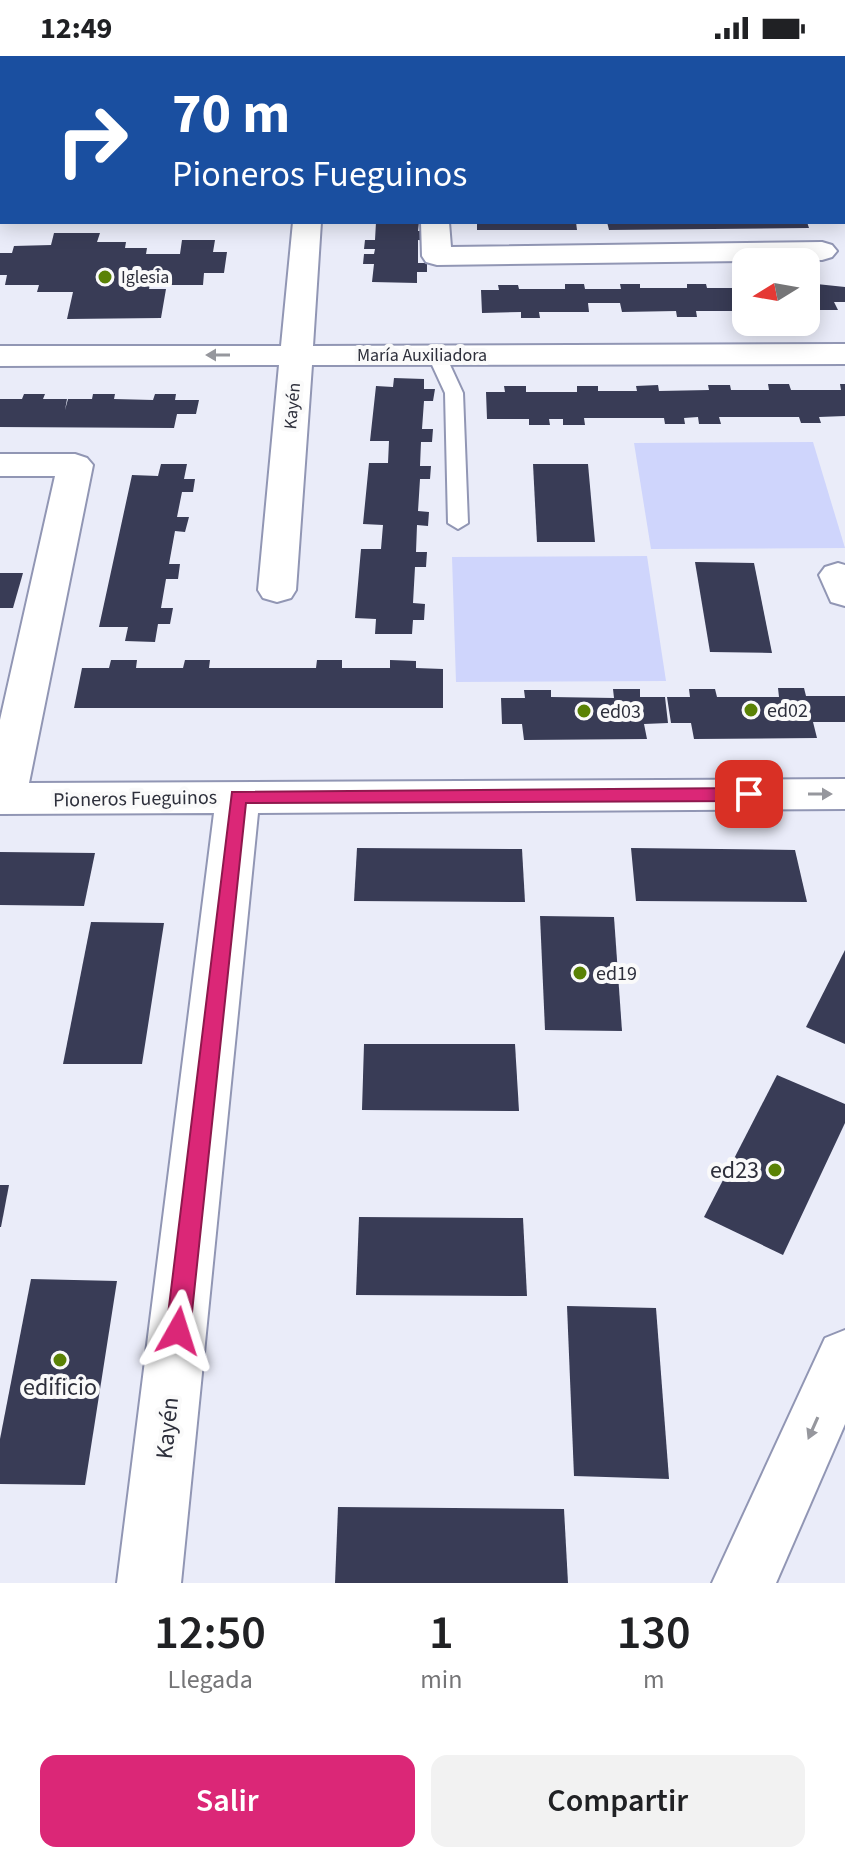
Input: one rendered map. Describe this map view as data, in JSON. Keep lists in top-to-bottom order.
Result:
{
  "streets": {
    "street": ["María Auxiliadora", "Kayén", "Pioneros Fueguinos"]
  },
  "crossings": [
    ["María Auxiliadora", "Kayén"],
    ["Kayén", "Pioneros Fueguinos"]
  ],
  "one_way": ["María Auxiliadora", "Pioneros Fueguinos"],
  "places": [
    "Iglesia",
    "ed02",
    "ed03",
    "ed19",
    "ed23",
    "edificio"
  ],
  "north": "left",
  "page": {
    "status": "12:49",
    "turn": ["70 m", "Pioneros Fueguinos"],
    "eta": [
      "12:50",
      "Llegada",
      "1",
      "min",
      "130",
      "m"
    ],
    "buttons": ["Salir", "Compartir"]
  }
}
